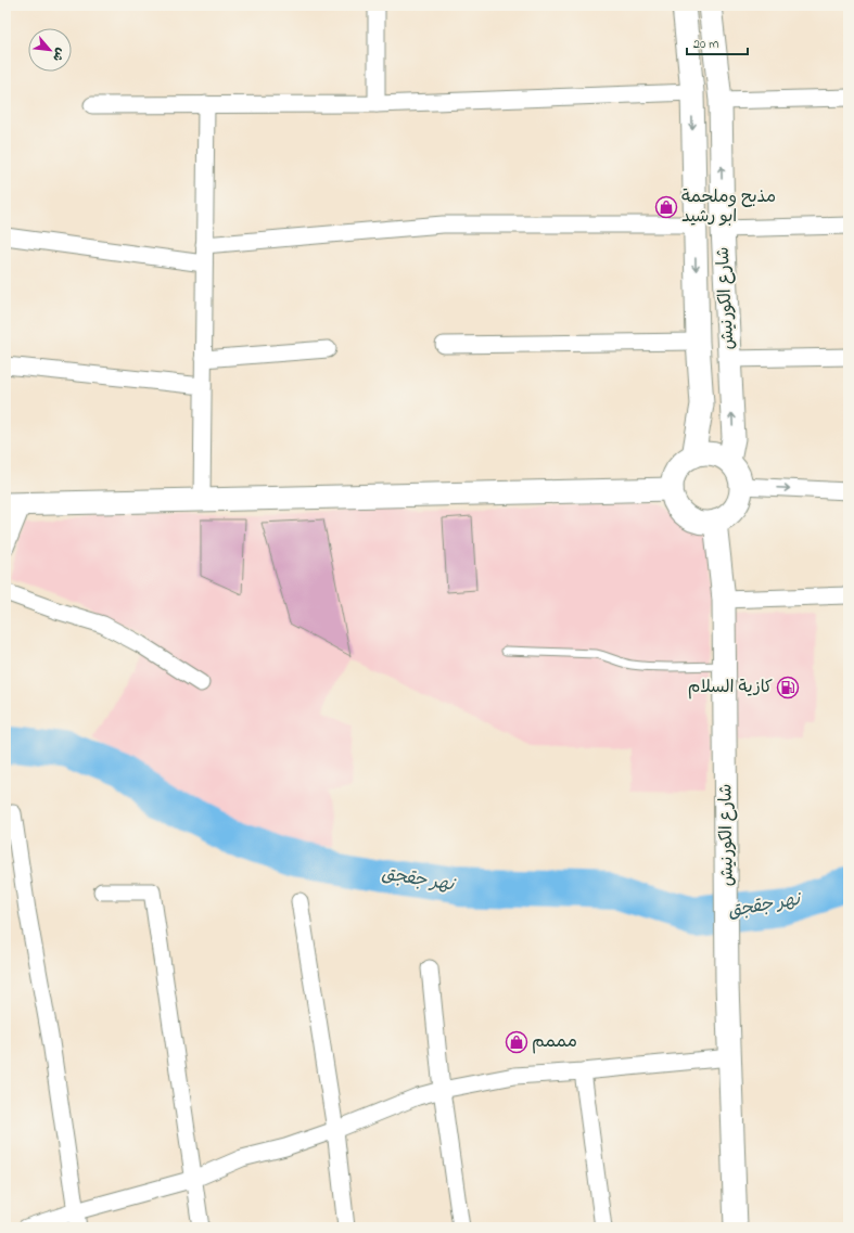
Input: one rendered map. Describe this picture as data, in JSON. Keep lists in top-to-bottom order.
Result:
{
  "streets": {
    "street": ["شارع الكورنيش"]
  },
  "water": ["نهر جقجق"],
  "places": {
    "shop": ["مذبح وملحمة ابو رشيد", "مممم"],
    "fuel station": ["كازية السلام"]
  },
  "scale_bar": "20 m",
  "north": "bottom right"
}
